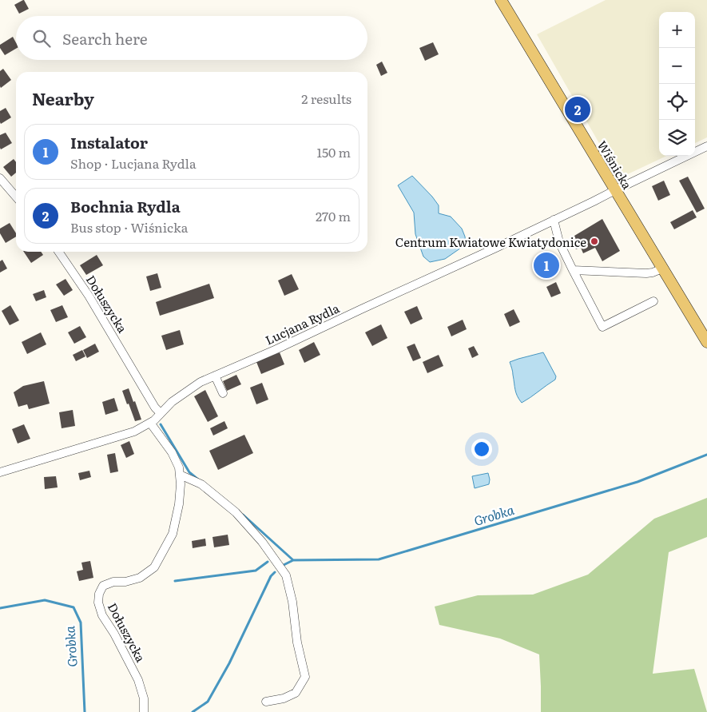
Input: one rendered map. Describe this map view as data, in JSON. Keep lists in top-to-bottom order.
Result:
{
  "streets": {
    "main road": ["Wiśnicka"],
    "street": ["Dołuszycka", "Lucjana Rydla"]
  },
  "crossings": [
    ["Wiśnicka", "Lucjana Rydla"],
    ["Dołuszycka", "Lucjana Rydla"]
  ],
  "water": ["Grobka"],
  "places": ["Centrum Kwiatowe Kwiatydonice"],
  "page": {
    "map_buttons": ["+", "−"],
    "search": "Search here",
    "heading": ["Nearby", "2 results"],
    "pins": ["2", "1"],
    "list": [
      {
        "mark": "1",
        "name": "Instalator",
        "note": "Shop · Lucjana Rydla",
        "value": "150 m"
      },
      {
        "mark": "2",
        "name": "Bochnia Rydla",
        "note": "Bus stop · Wiśnicka",
        "value": "270 m"
      }
    ]
  }
}
